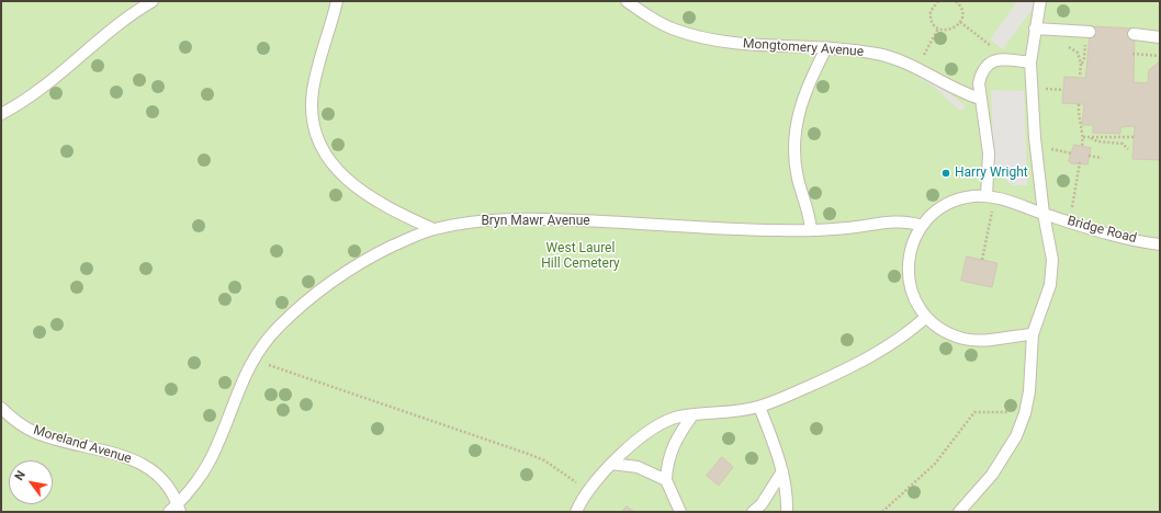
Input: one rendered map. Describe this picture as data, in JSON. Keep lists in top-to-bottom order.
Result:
{
  "streets": {
    "lane": [
      "Mongtomery Avenue",
      "Bryn Mawr Avenue",
      "Bridge Road",
      "Moreland Avenue"
    ]
  },
  "crossings": [
    ["Bryn Mawr Avenue", "Bridge Road"],
    ["Bryn Mawr Avenue", "Moreland Avenue"]
  ],
  "parks": ["West Laurel Hill Cemetery"],
  "places": ["Harry Wright"],
  "north": "top left"
}
